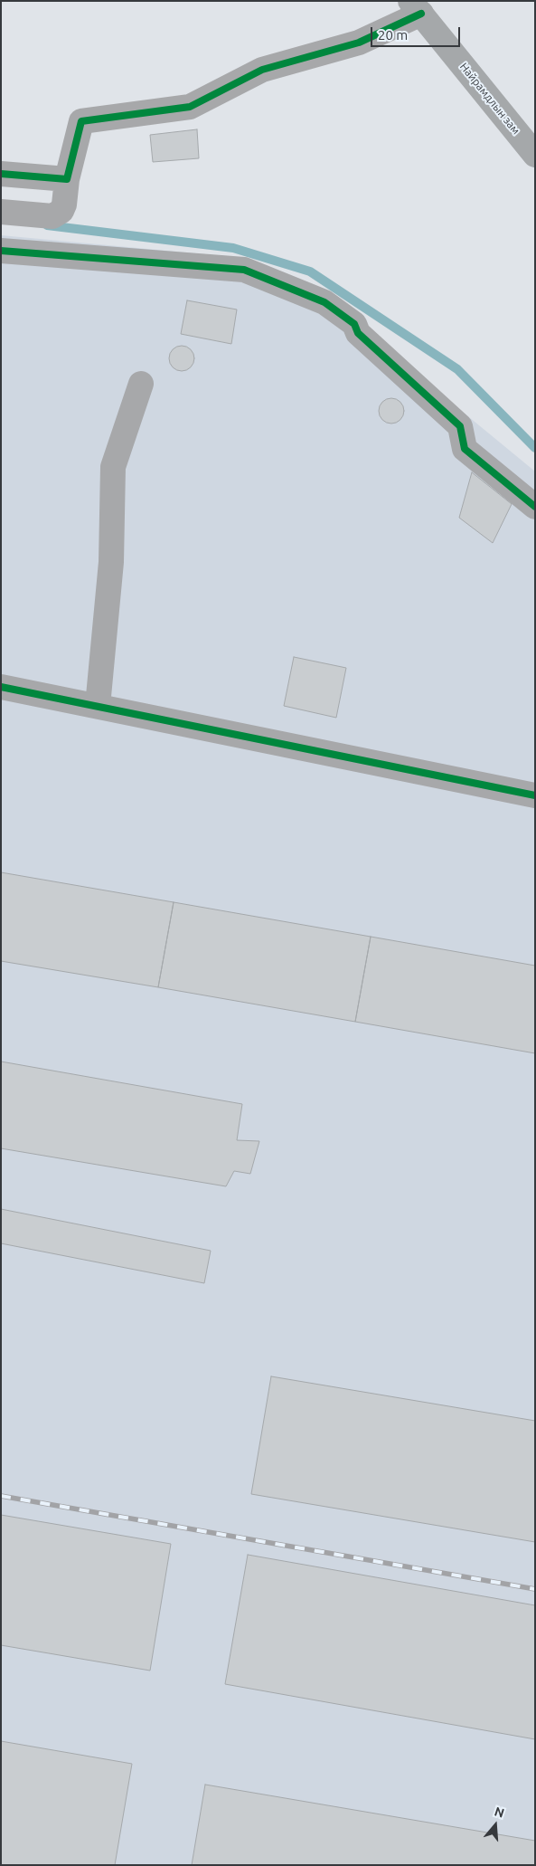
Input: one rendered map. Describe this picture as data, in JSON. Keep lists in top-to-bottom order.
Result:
{
  "streets": {
    "main road": ["Найрамдлын зам"]
  },
  "scale_bar": "20 m",
  "north": "top"
}
